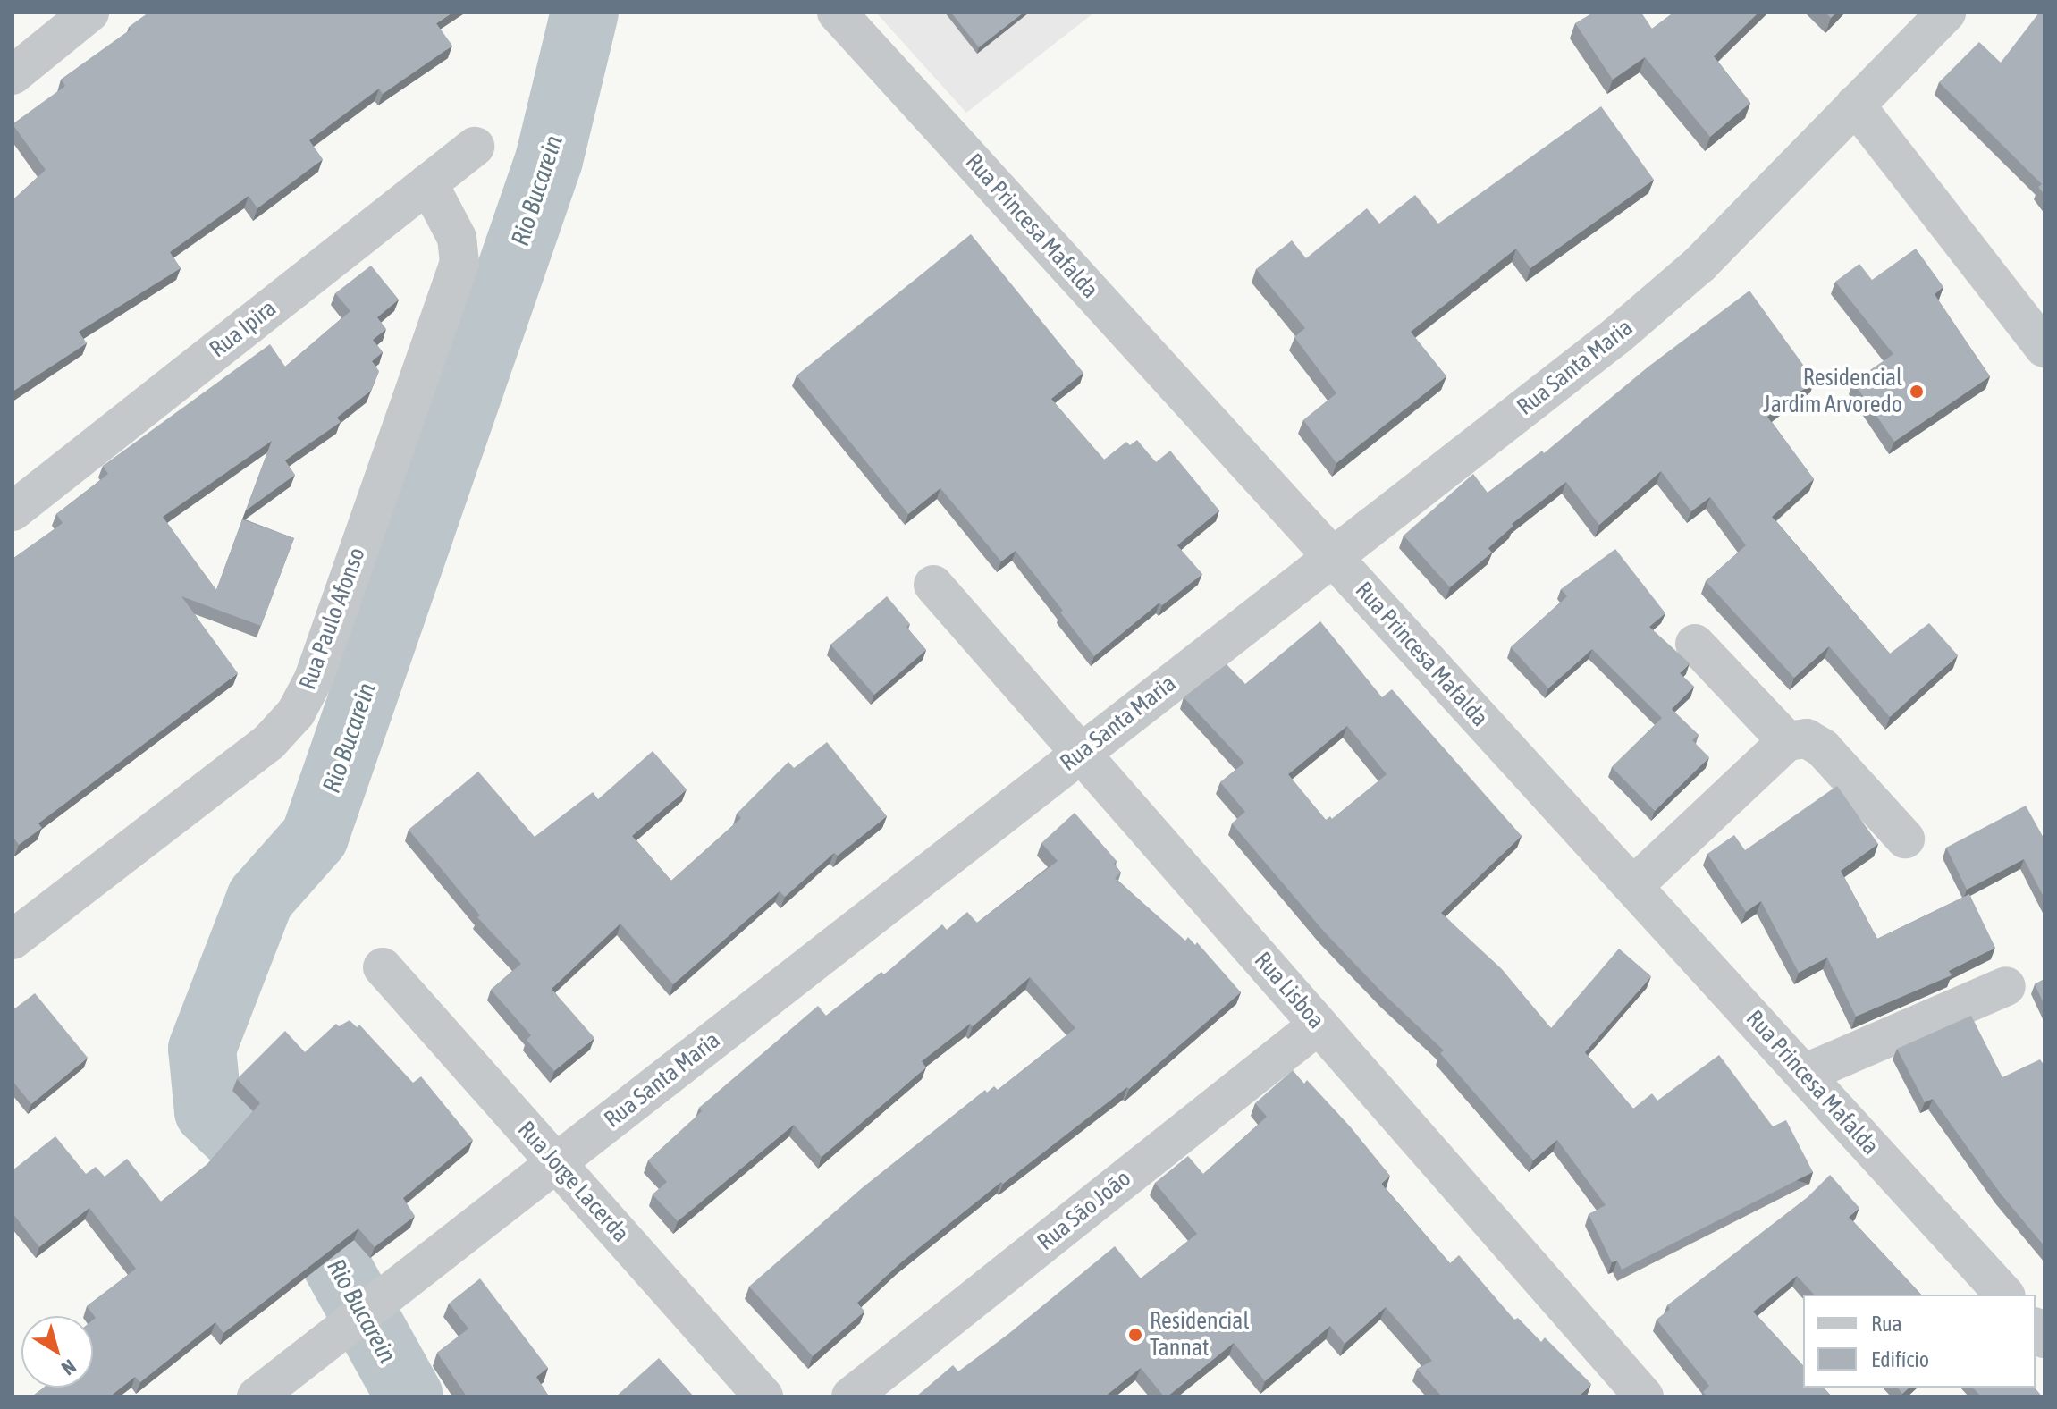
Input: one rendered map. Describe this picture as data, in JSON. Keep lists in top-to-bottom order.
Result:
{
  "streets": {
    "street": [
      "Rua Princesa Mafalda",
      "Rua Ipira",
      "Rua Santa Maria",
      "Rua Paulo Afonso",
      "Rua Lisboa",
      "Rua Jorge Lacerda",
      "Rua São João"
    ]
  },
  "crossings": [
    ["Rua Princesa Mafalda", "Rua Santa Maria"],
    ["Rua Ipira", "Rua Paulo Afonso"],
    ["Rua Santa Maria", "Rua Lisboa"],
    ["Rua Santa Maria", "Rua Jorge Lacerda"],
    ["Rua Lisboa", "Rua São João"]
  ],
  "water": ["Rio Bucarein"],
  "places": ["Residencial Jardim Arvoredo", "Residencial Tannat"],
  "legend": ["Rua", "Edifício"],
  "north": "bottom right"
}
